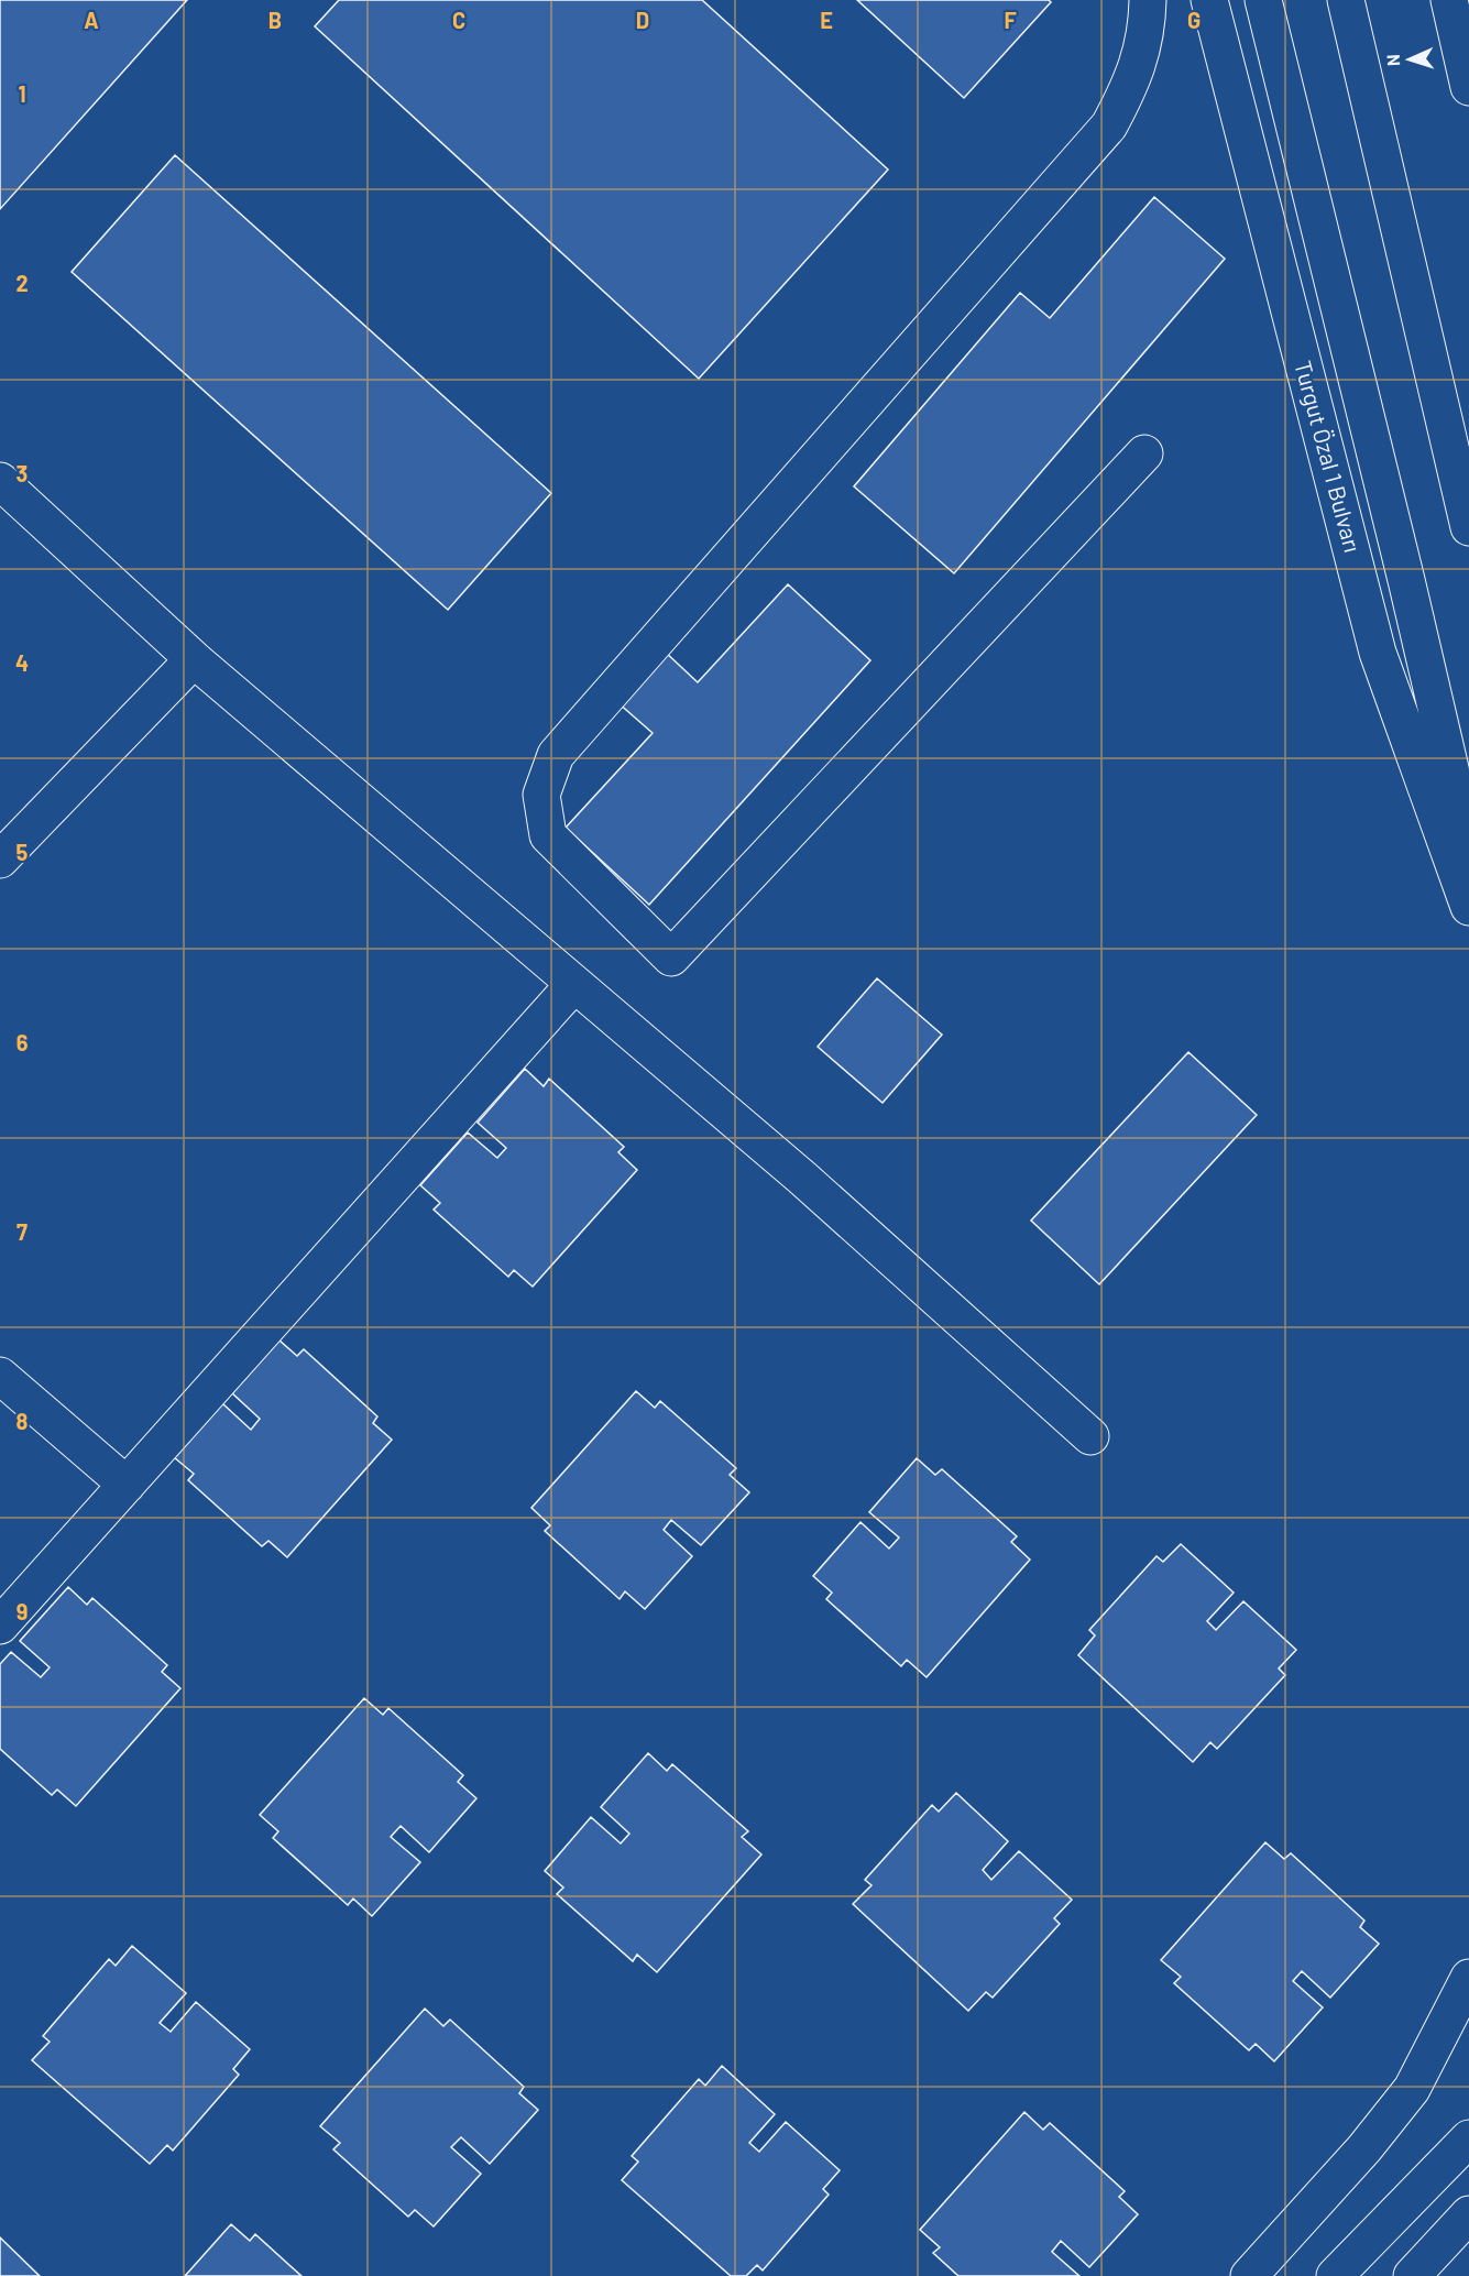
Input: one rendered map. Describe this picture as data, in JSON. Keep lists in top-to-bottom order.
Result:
{
  "streets": {
    "main road": ["Turgut Özal 1 Bulvarı"]
  },
  "north": "left",
  "grid": {
    "columns": [
      "A",
      "B",
      "C",
      "D",
      "E",
      "F",
      "G"
    ],
    "rows": [
      "1",
      "2",
      "3",
      "4",
      "5",
      "6",
      "7",
      "8",
      "9"
    ]
  }
}
